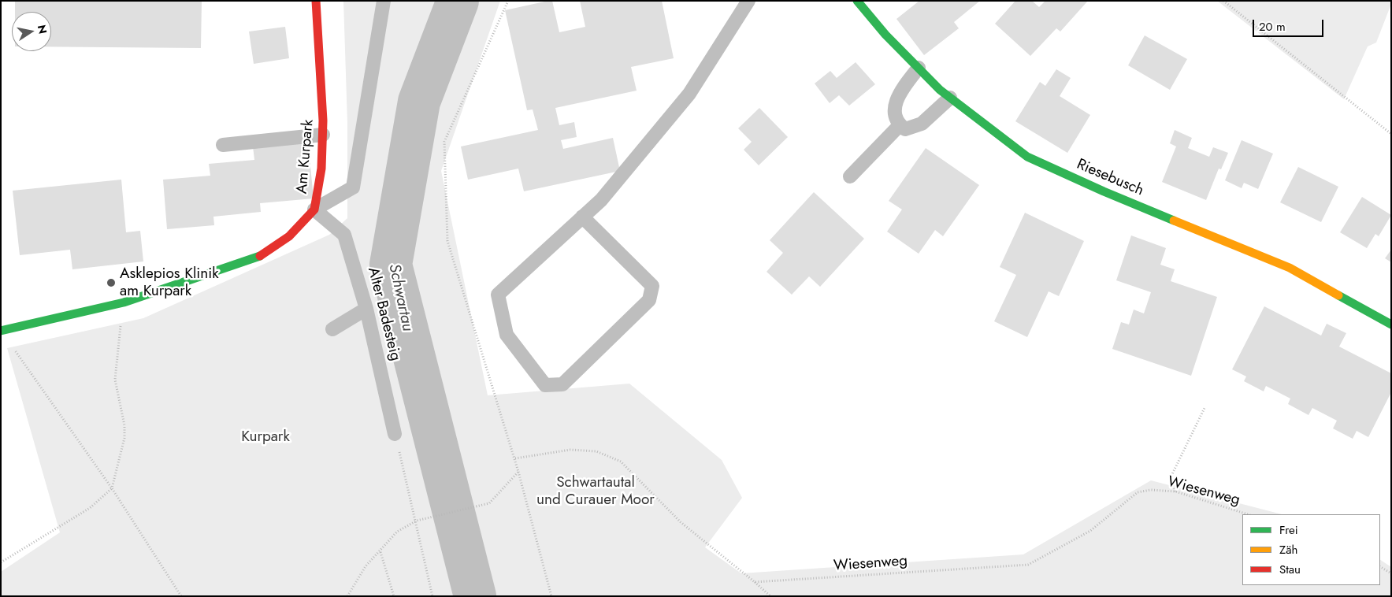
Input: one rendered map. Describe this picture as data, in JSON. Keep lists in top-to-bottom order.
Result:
{
  "streets": {
    "main road": ["Am Kurpark", "Riesebusch"],
    "lane": ["Alter Badesteig"],
    "path": ["Wiesenweg"]
  },
  "crossings": [
    ["Am Kurpark", "Alter Badesteig"]
  ],
  "water": ["Schwartau"],
  "parks": ["Kurpark", "Schwartautal und Curauer Moor"],
  "places": ["Asklepios Klinik am Kurpark"],
  "legend": ["Frei", "Zäh", "Stau"],
  "scale_bar": "20 m",
  "north": "right"
}
